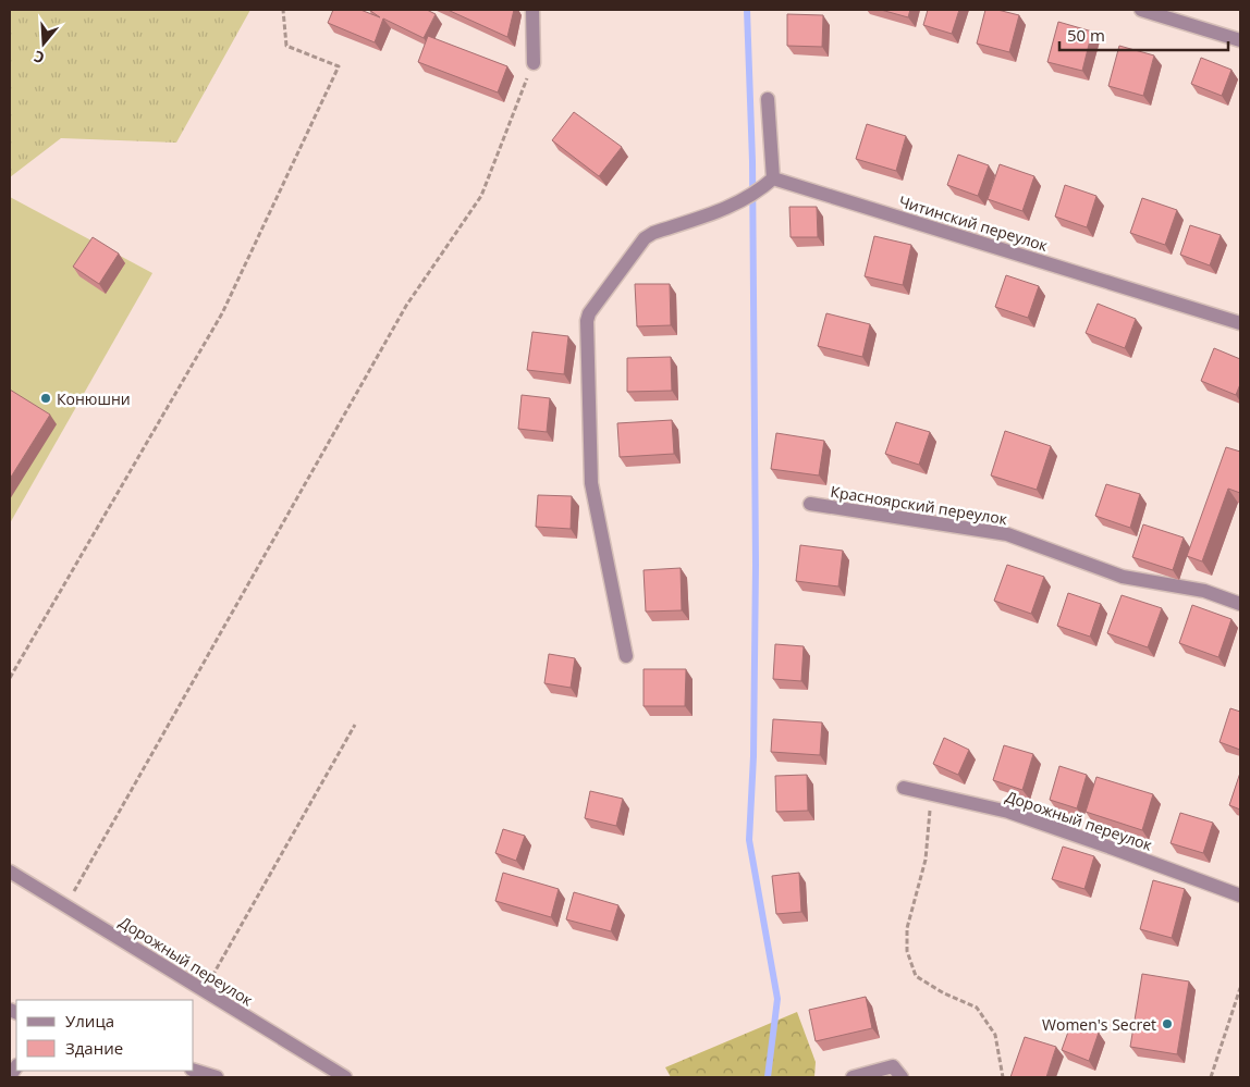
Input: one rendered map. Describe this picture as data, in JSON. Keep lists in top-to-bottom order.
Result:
{
  "streets": {
    "street": ["Читинский переулок", "Красноярский переулок", "Дорожный переулок"]
  },
  "places": ["Конюшни", "Women's Secret"],
  "legend": ["Улица", "Здание"],
  "scale_bar": "50 m",
  "north": "bottom"
}
